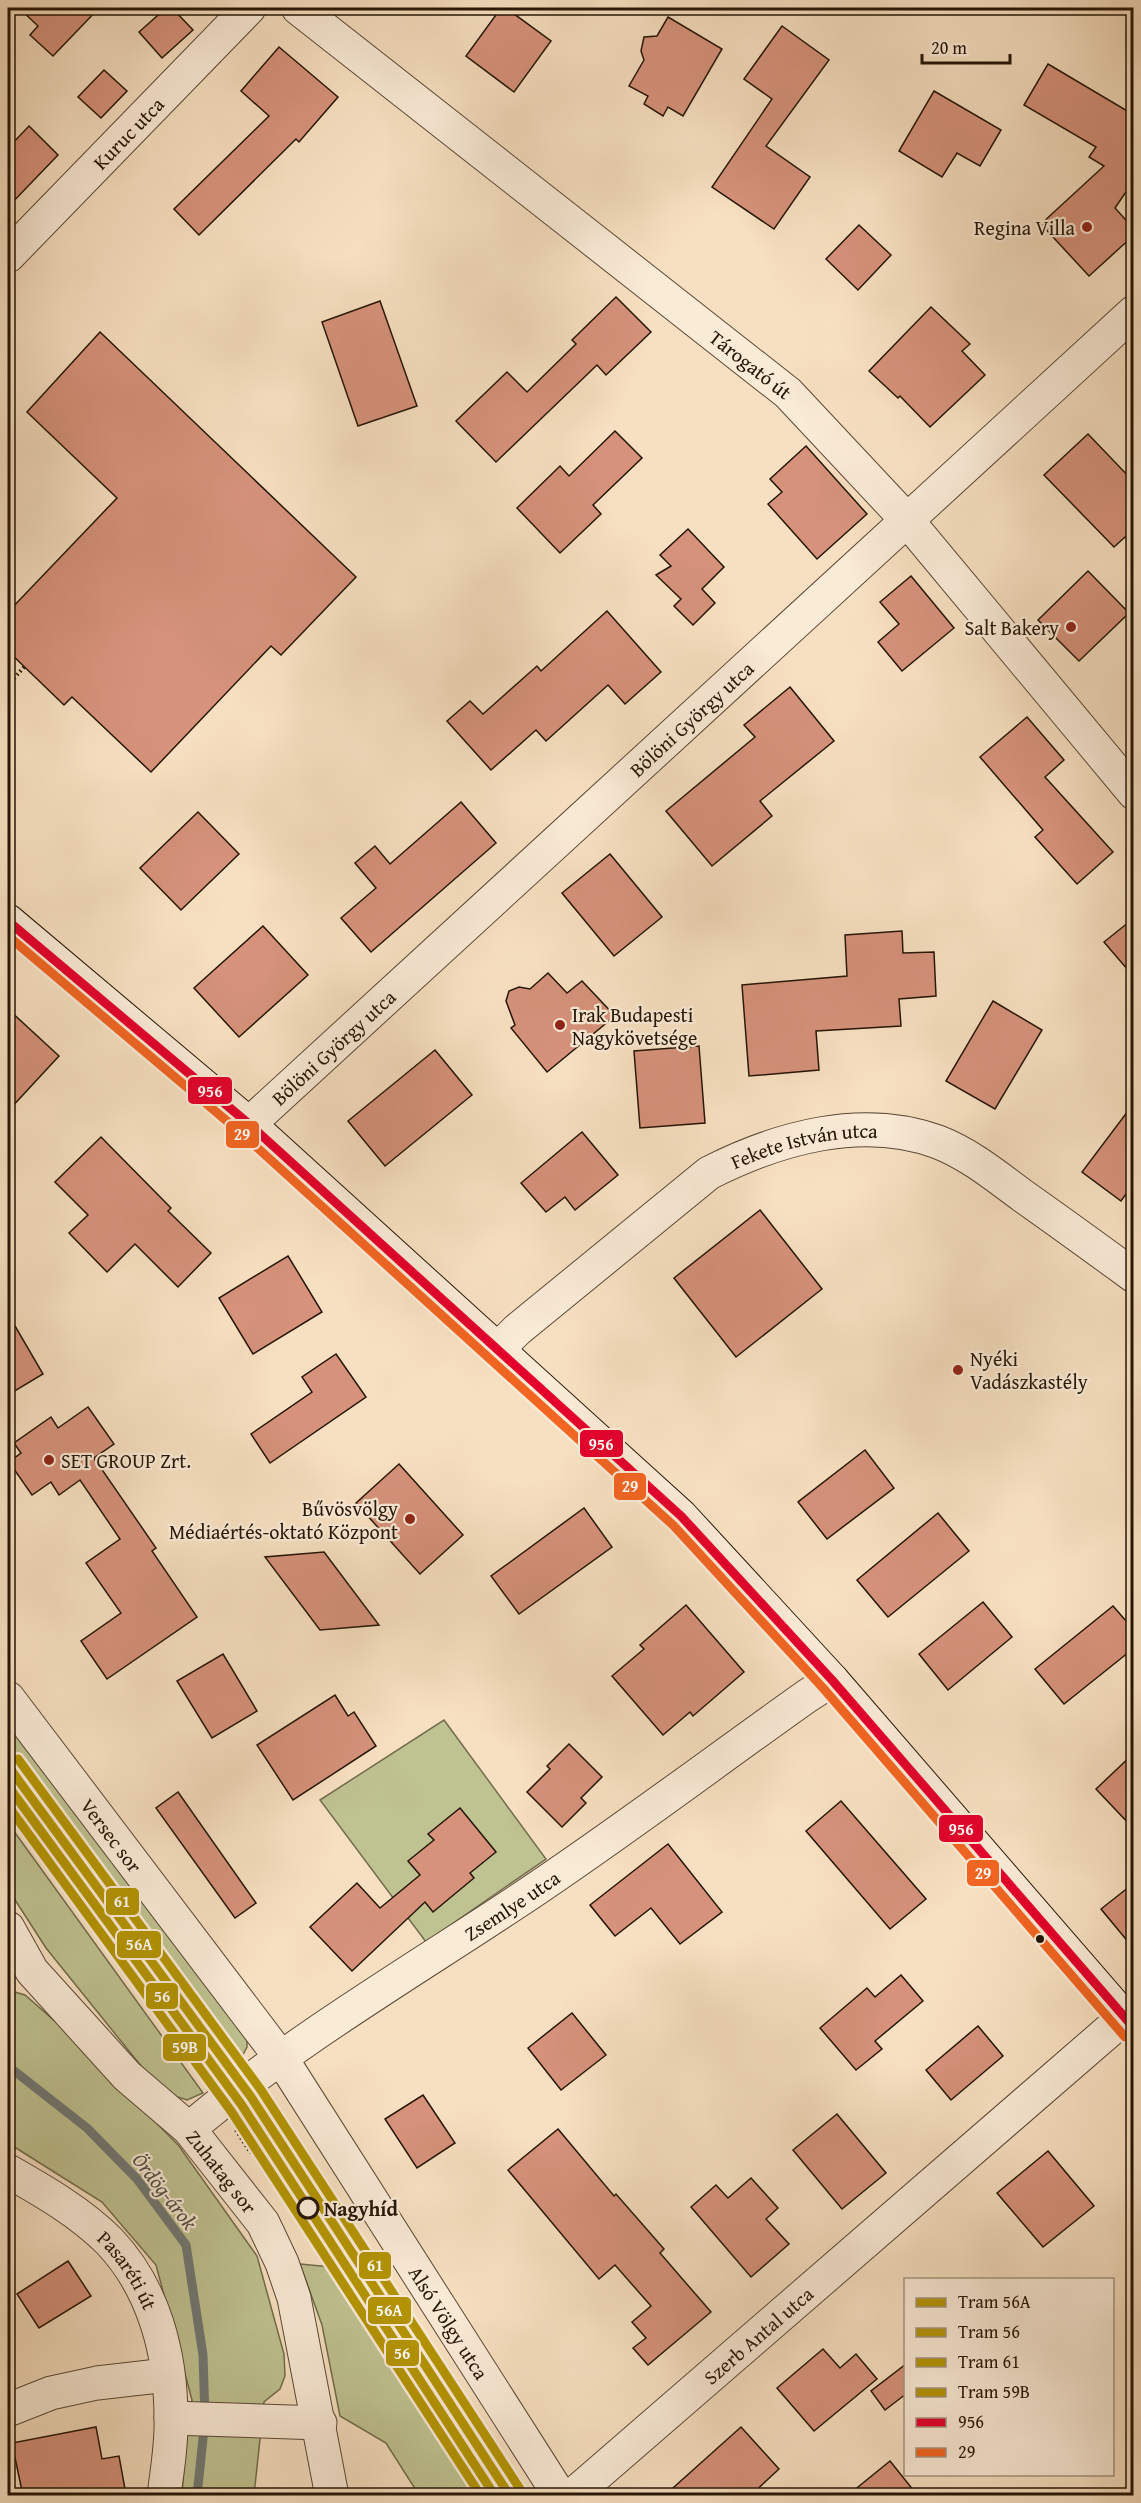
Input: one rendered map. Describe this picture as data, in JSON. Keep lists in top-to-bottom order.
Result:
{
  "streets": {
    "street": [
      "Kuruc utca",
      "Tárogató út",
      "Bölöni György utca",
      "Fekete István utca",
      "Versec sor",
      "Zsemlye utca",
      "Zuhatag sor",
      "Pasaréti út",
      "Alsó Völgy utca",
      "Szerb Antal utca"
    ]
  },
  "crossings": [
    ["Tárogató út", "Bölöni György utca"],
    ["Versec sor", "Zsemlye utca"],
    ["Versec sor", "Alsó Völgy utca"],
    ["Zsemlye utca", "Zuhatag sor"],
    ["Zsemlye utca", "Alsó Völgy utca"]
  ],
  "water": ["Ördög-árok"],
  "places": [
    "Regina Villa",
    "Salt Bakery",
    "Irak Budapesti Nagykövetsége",
    "Nyéki Vadászkastély",
    "SET GROUP Zrt.",
    "Bűvösvölgy Médiaértés-oktató Központ",
    "Nagyhíd"
  ],
  "lines": [
    "transit line 956",
    "transit line 29",
    "tram line 61",
    "tram line 56A",
    "tram line 56",
    "tram line 59B"
  ],
  "legend": [
    "Tram 56A",
    "Tram 56",
    "Tram 61",
    "Tram 59B",
    "956",
    "29"
  ],
  "scale_bar": "20 m"
}
